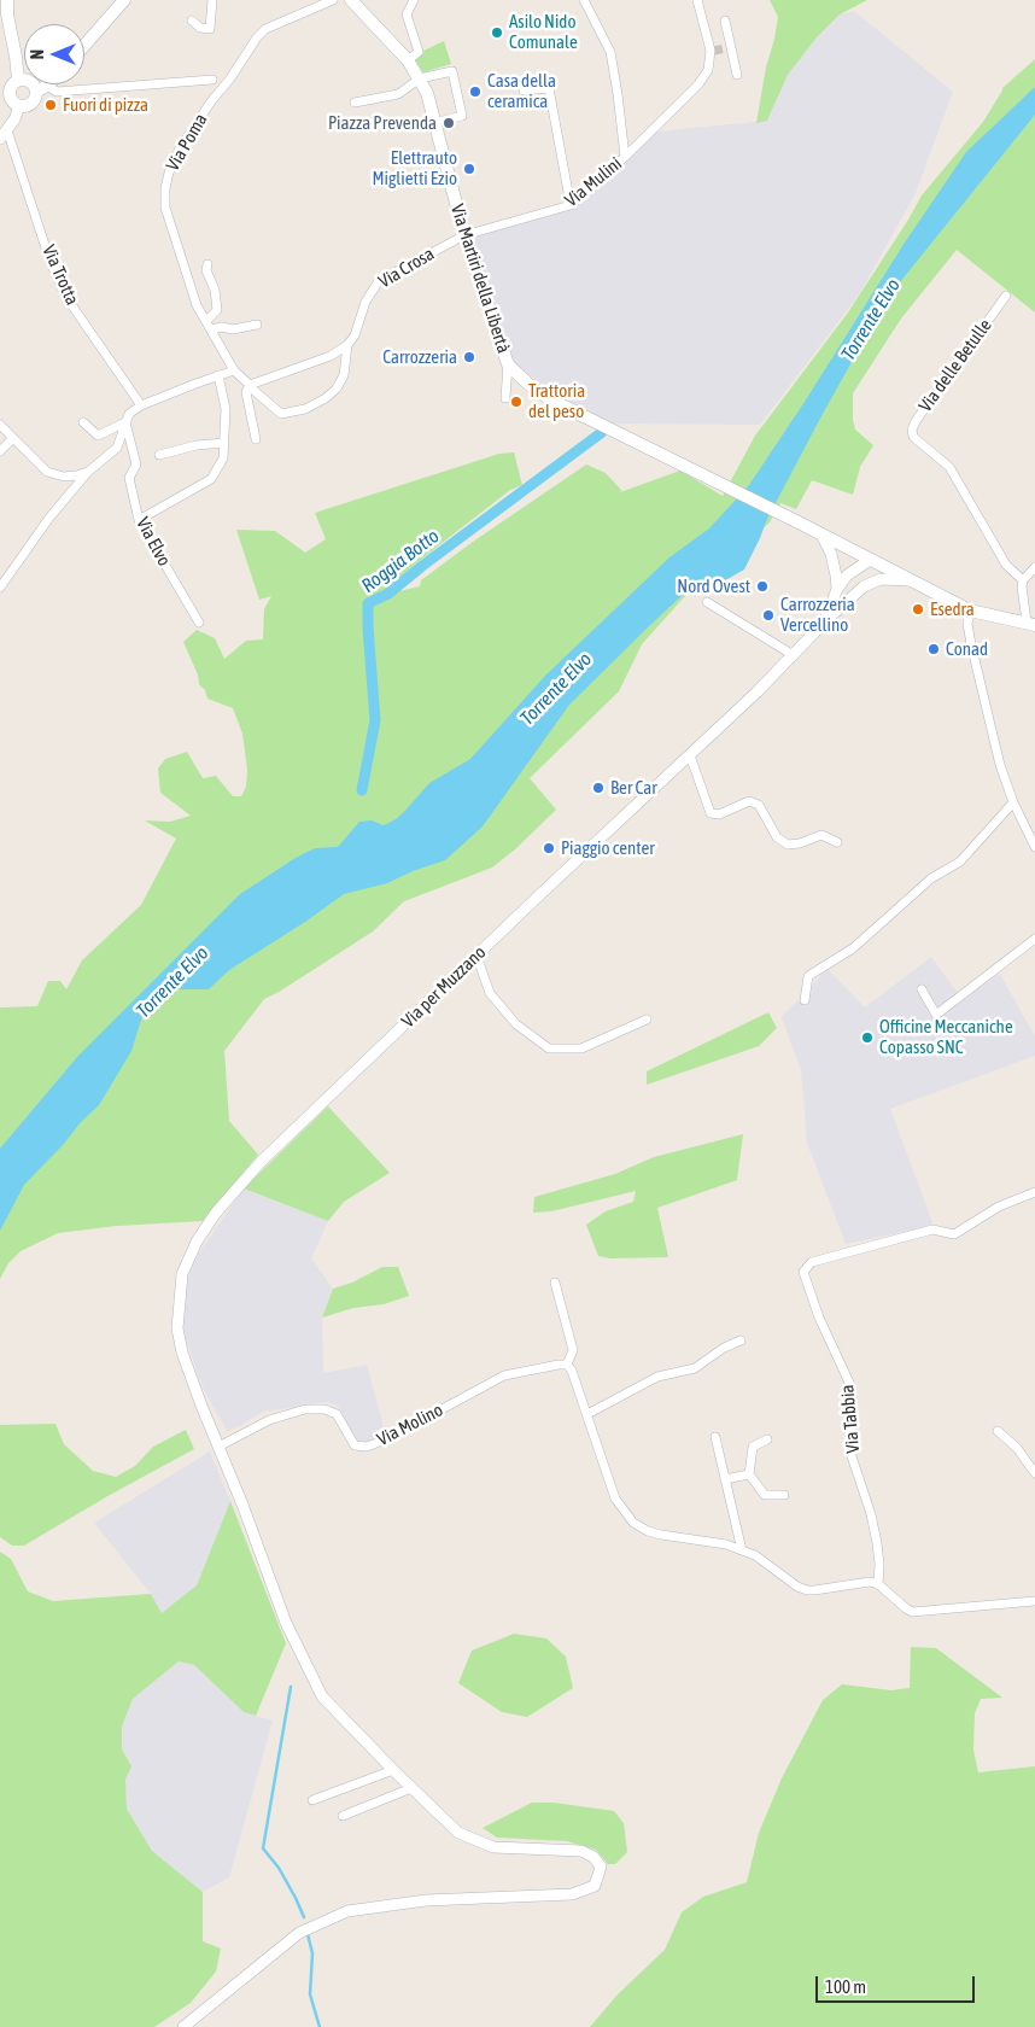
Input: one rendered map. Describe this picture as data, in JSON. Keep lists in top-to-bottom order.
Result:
{
  "streets": {
    "main road": ["Via Martiri della Libertà"],
    "street": [
      "Via Poma",
      "Via Mulini",
      "Via Crosa",
      "Via Trotta",
      "Via delle Betulle",
      "Via Elvo",
      "Via per Muzzano",
      "Via Tabbia",
      "Via Molino"
    ]
  },
  "crossings": [
    ["Via Poma", "Via Crosa"],
    ["Via Mulini", "Via Crosa"],
    ["Via Mulini", "Via Martiri della Libertà"],
    ["Via Crosa", "Via Martiri della Libertà"],
    ["Via per Muzzano", "Via Molino"]
  ],
  "water": ["Torrente Elvo", "Roggia Botto"],
  "places": [
    "Asilo Nido Comunale",
    "Casa della ceramica",
    "Fuori di pizza",
    "Piazza Prevenda",
    "Elettrauto Miglietti Ezio",
    "Carrozzeria",
    "Trattoria del peso",
    "Nord Ovest",
    "Esedra",
    "Carrozzeria Vercellino",
    "Conad",
    "Ber Car",
    "Piaggio center",
    "Officine Meccaniche Copasso SNC"
  ],
  "scale_bar": "100 m",
  "north": "left"
}
